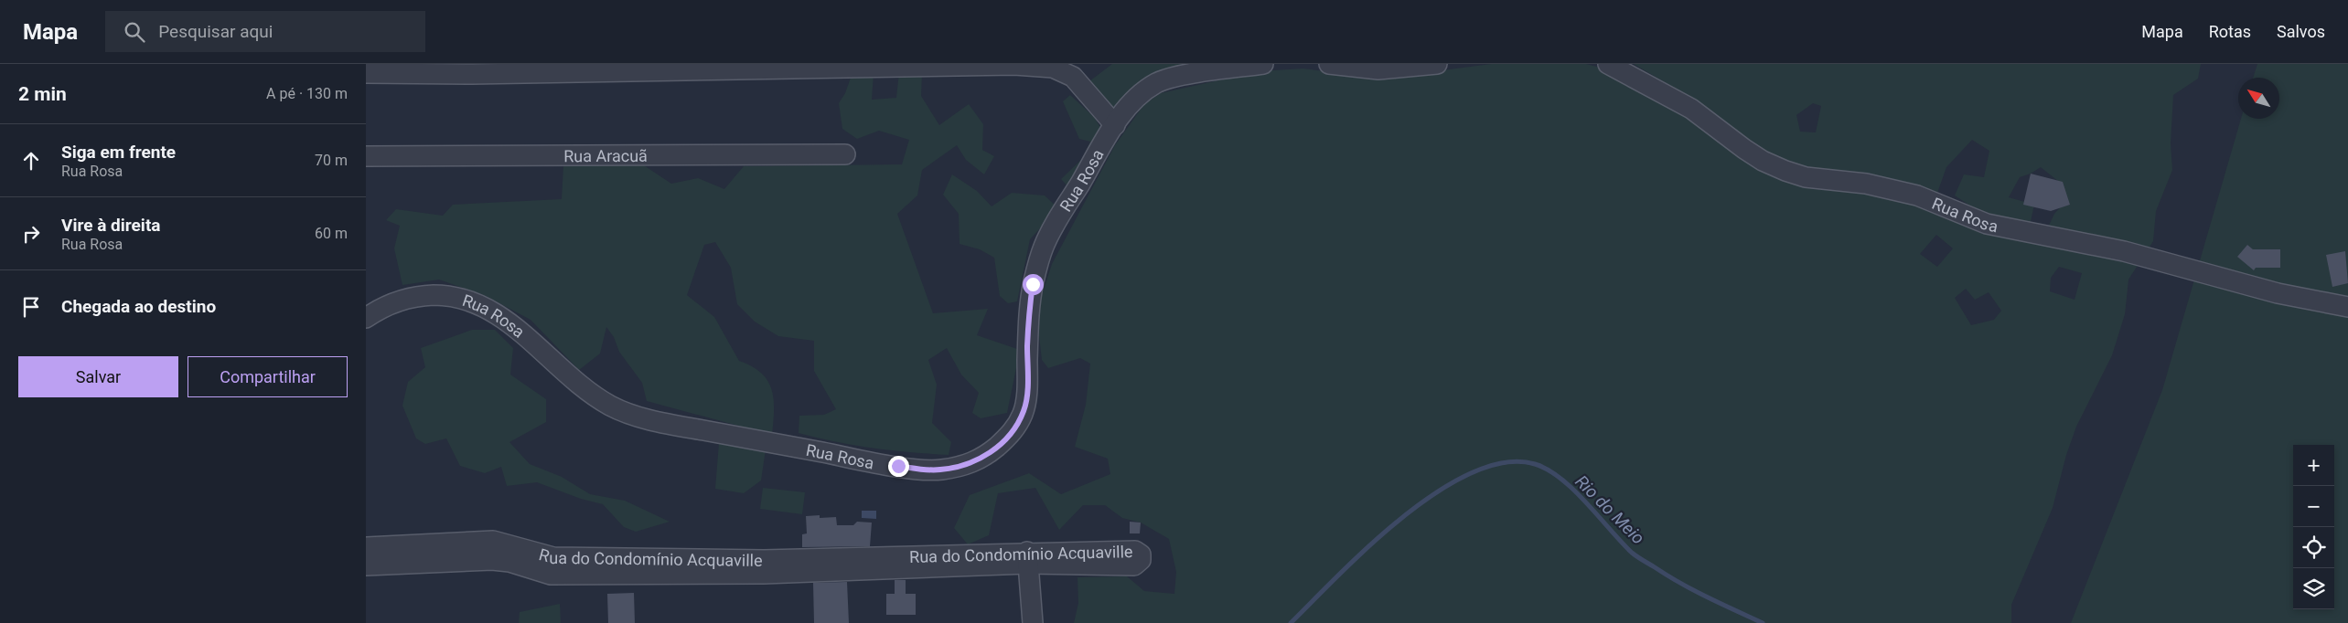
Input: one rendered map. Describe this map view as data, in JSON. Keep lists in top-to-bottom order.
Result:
{
  "streets": {
    "street": ["Rua Aracuã", "Rua Rosa", "Rua do Condomínio Acquaville"]
  },
  "water": ["Rio do Meio"],
  "north": "top left",
  "page": {
    "header": "Mapa",
    "search": "Pesquisar aqui",
    "nav": ["Mapa", "Rotas", "Salvos"],
    "heading": ["2 min", "A pé · 130 m"],
    "list": [
      ["Siga em frente", "Rua Rosa", "70 m"],
      ["Vire à direita", "Rua Rosa", "60 m"],
      "Chegada ao destino"
    ],
    "buttons": ["Salvar", "Compartilhar"],
    "map_buttons": ["+", "−"]
  }
}
